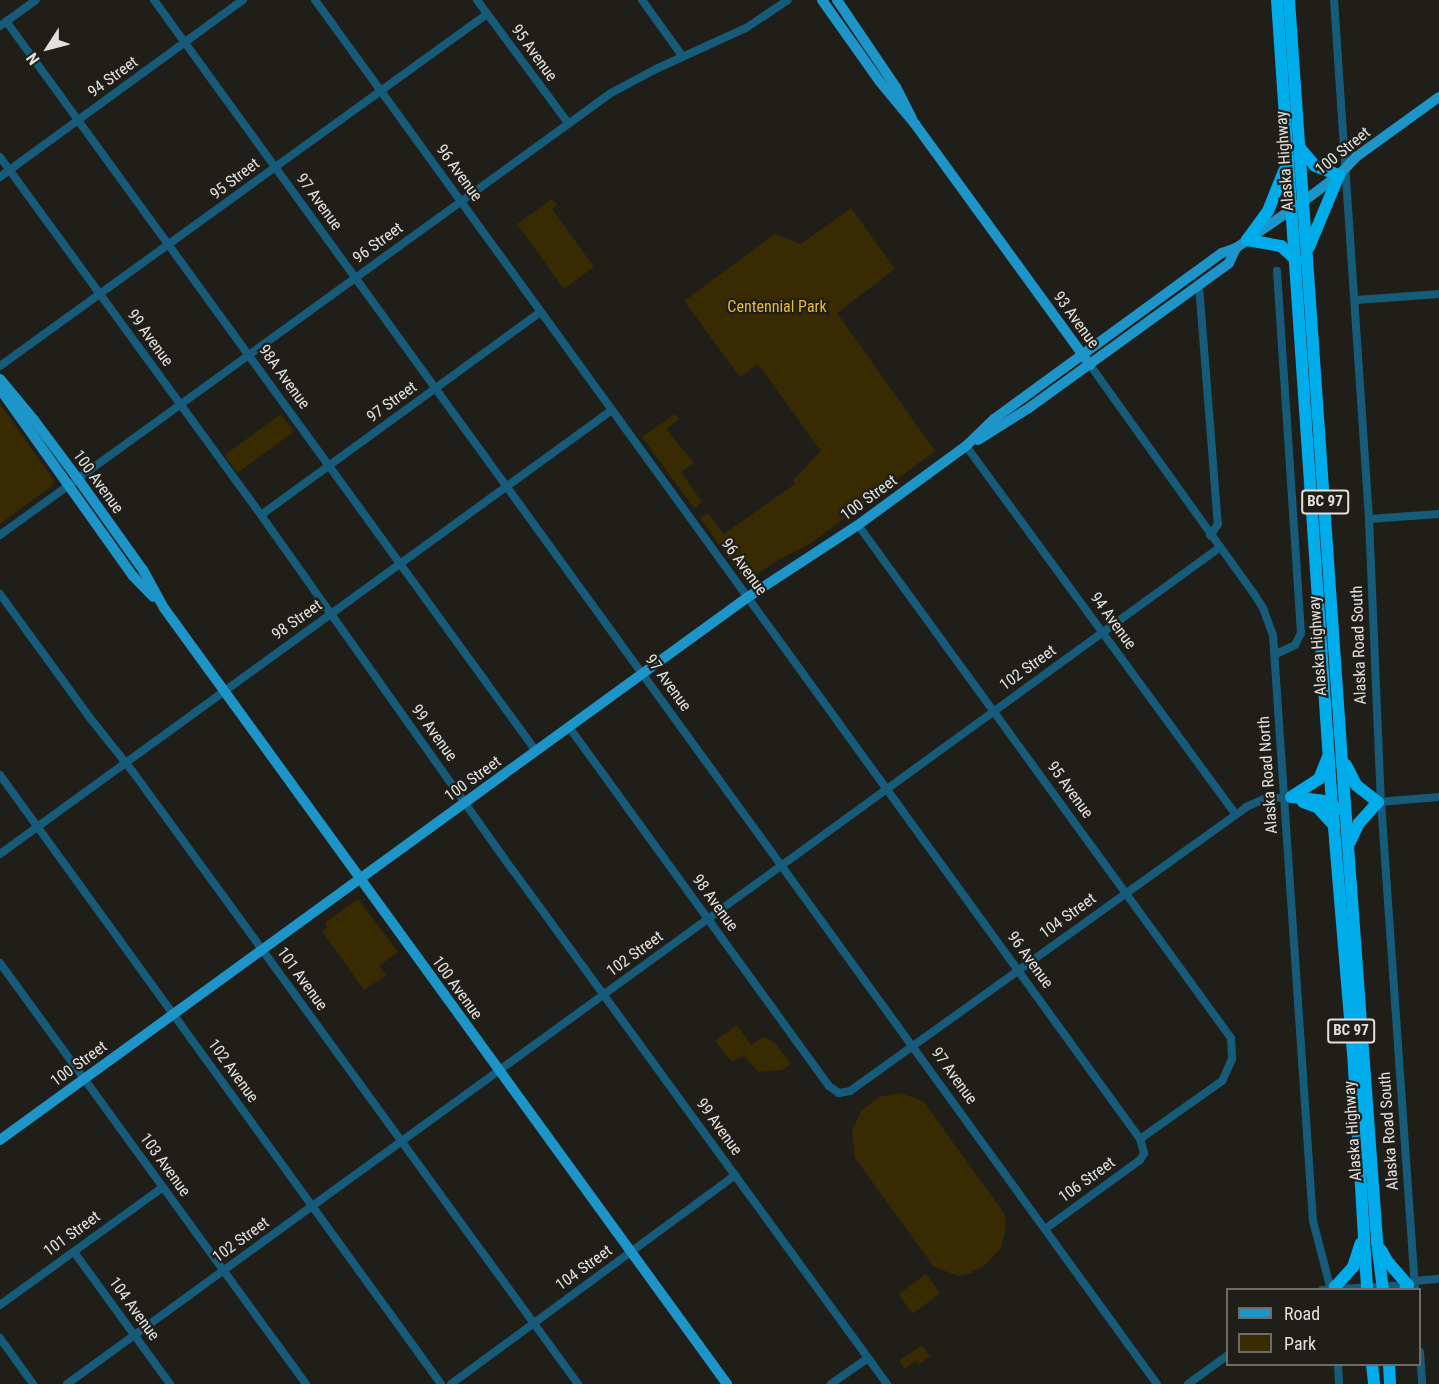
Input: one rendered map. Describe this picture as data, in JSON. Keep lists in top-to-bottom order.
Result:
{
  "streets": {
    "highway": ["Alaska Highway", "BC 97"],
    "main road": ["100 Street", "93 Avenue", "100 Avenue"],
    "street": [
      "95 Avenue",
      "94 Street",
      "96 Avenue",
      "95 Street",
      "97 Avenue",
      "96 Street",
      "99 Avenue",
      "98A Avenue",
      "97 Street",
      "98 Street",
      "94 Avenue",
      "Alaska Road South",
      "102 Street",
      "Alaska Road North",
      "98 Avenue",
      "104 Street",
      "101 Avenue",
      "102 Avenue",
      "103 Avenue",
      "106 Street",
      "101 Street",
      "104 Avenue"
    ]
  },
  "crossings": [
    ["95 Avenue", "100 Street"],
    ["95 Avenue", "96 Avenue"],
    ["95 Avenue", "95 Street"],
    ["95 Avenue", "96 Street"],
    ["95 Avenue", "102 Street"],
    ["95 Avenue", "104 Street"],
    ["94 Street", "97 Avenue"],
    ["94 Street", "99 Avenue"],
    ["94 Street", "98A Avenue"],
    ["100 Street", "Alaska Highway"],
    ["100 Street", "96 Avenue"],
    ["100 Street", "97 Avenue"],
    ["100 Street", "93 Avenue"],
    ["100 Street", "99 Avenue"],
    ["100 Street", "98A Avenue"],
    ["100 Street", "100 Avenue"],
    ["100 Street", "94 Avenue"],
    ["100 Street", "Alaska Road South"],
    ["100 Street", "98 Avenue"],
    ["100 Street", "101 Avenue"],
    ["100 Street", "102 Avenue"],
    ["100 Street", "103 Avenue"],
    ["96 Avenue", "95 Street"],
    ["96 Avenue", "96 Street"],
    ["96 Avenue", "97 Street"],
    ["96 Avenue", "98 Street"],
    ["96 Avenue", "102 Street"],
    ["96 Avenue", "104 Street"],
    ["96 Avenue", "106 Street"],
    ["95 Street", "97 Avenue"],
    ["95 Street", "99 Avenue"],
    ["95 Street", "98A Avenue"],
    ["97 Avenue", "96 Street"],
    ["97 Avenue", "97 Street"],
    ["97 Avenue", "98 Street"],
    ["97 Avenue", "102 Street"],
    ["97 Avenue", "104 Street"],
    ["97 Avenue", "106 Street"],
    ["96 Street", "99 Avenue"],
    ["96 Street", "98A Avenue"],
    ["96 Street", "100 Avenue"],
    ["93 Avenue", "102 Street"],
    ["93 Avenue", "Alaska Road North"],
    ["99 Avenue", "97 Street"],
    ["99 Avenue", "98 Street"],
    ["99 Avenue", "102 Street"],
    ["99 Avenue", "104 Street"],
    ["98A Avenue", "97 Street"],
    ["98A Avenue", "98 Street"],
    ["100 Avenue", "98 Street"],
    ["100 Avenue", "102 Street"],
    ["100 Avenue", "104 Street"],
    ["98 Street", "101 Avenue"],
    ["98 Street", "102 Avenue"],
    ["94 Avenue", "102 Street"],
    ["94 Avenue", "104 Street"],
    ["102 Street", "98 Avenue"],
    ["102 Street", "101 Avenue"],
    ["102 Street", "102 Avenue"],
    ["102 Street", "103 Avenue"],
    ["102 Street", "104 Avenue"],
    ["Alaska Road North", "104 Street"],
    ["98 Avenue", "104 Street"],
    ["104 Street", "101 Avenue"],
    ["103 Avenue", "101 Street"],
    ["101 Street", "104 Avenue"]
  ],
  "parks": ["Centennial Park"],
  "legend": ["Road", "Park"],
  "north": "bottom left"
}
